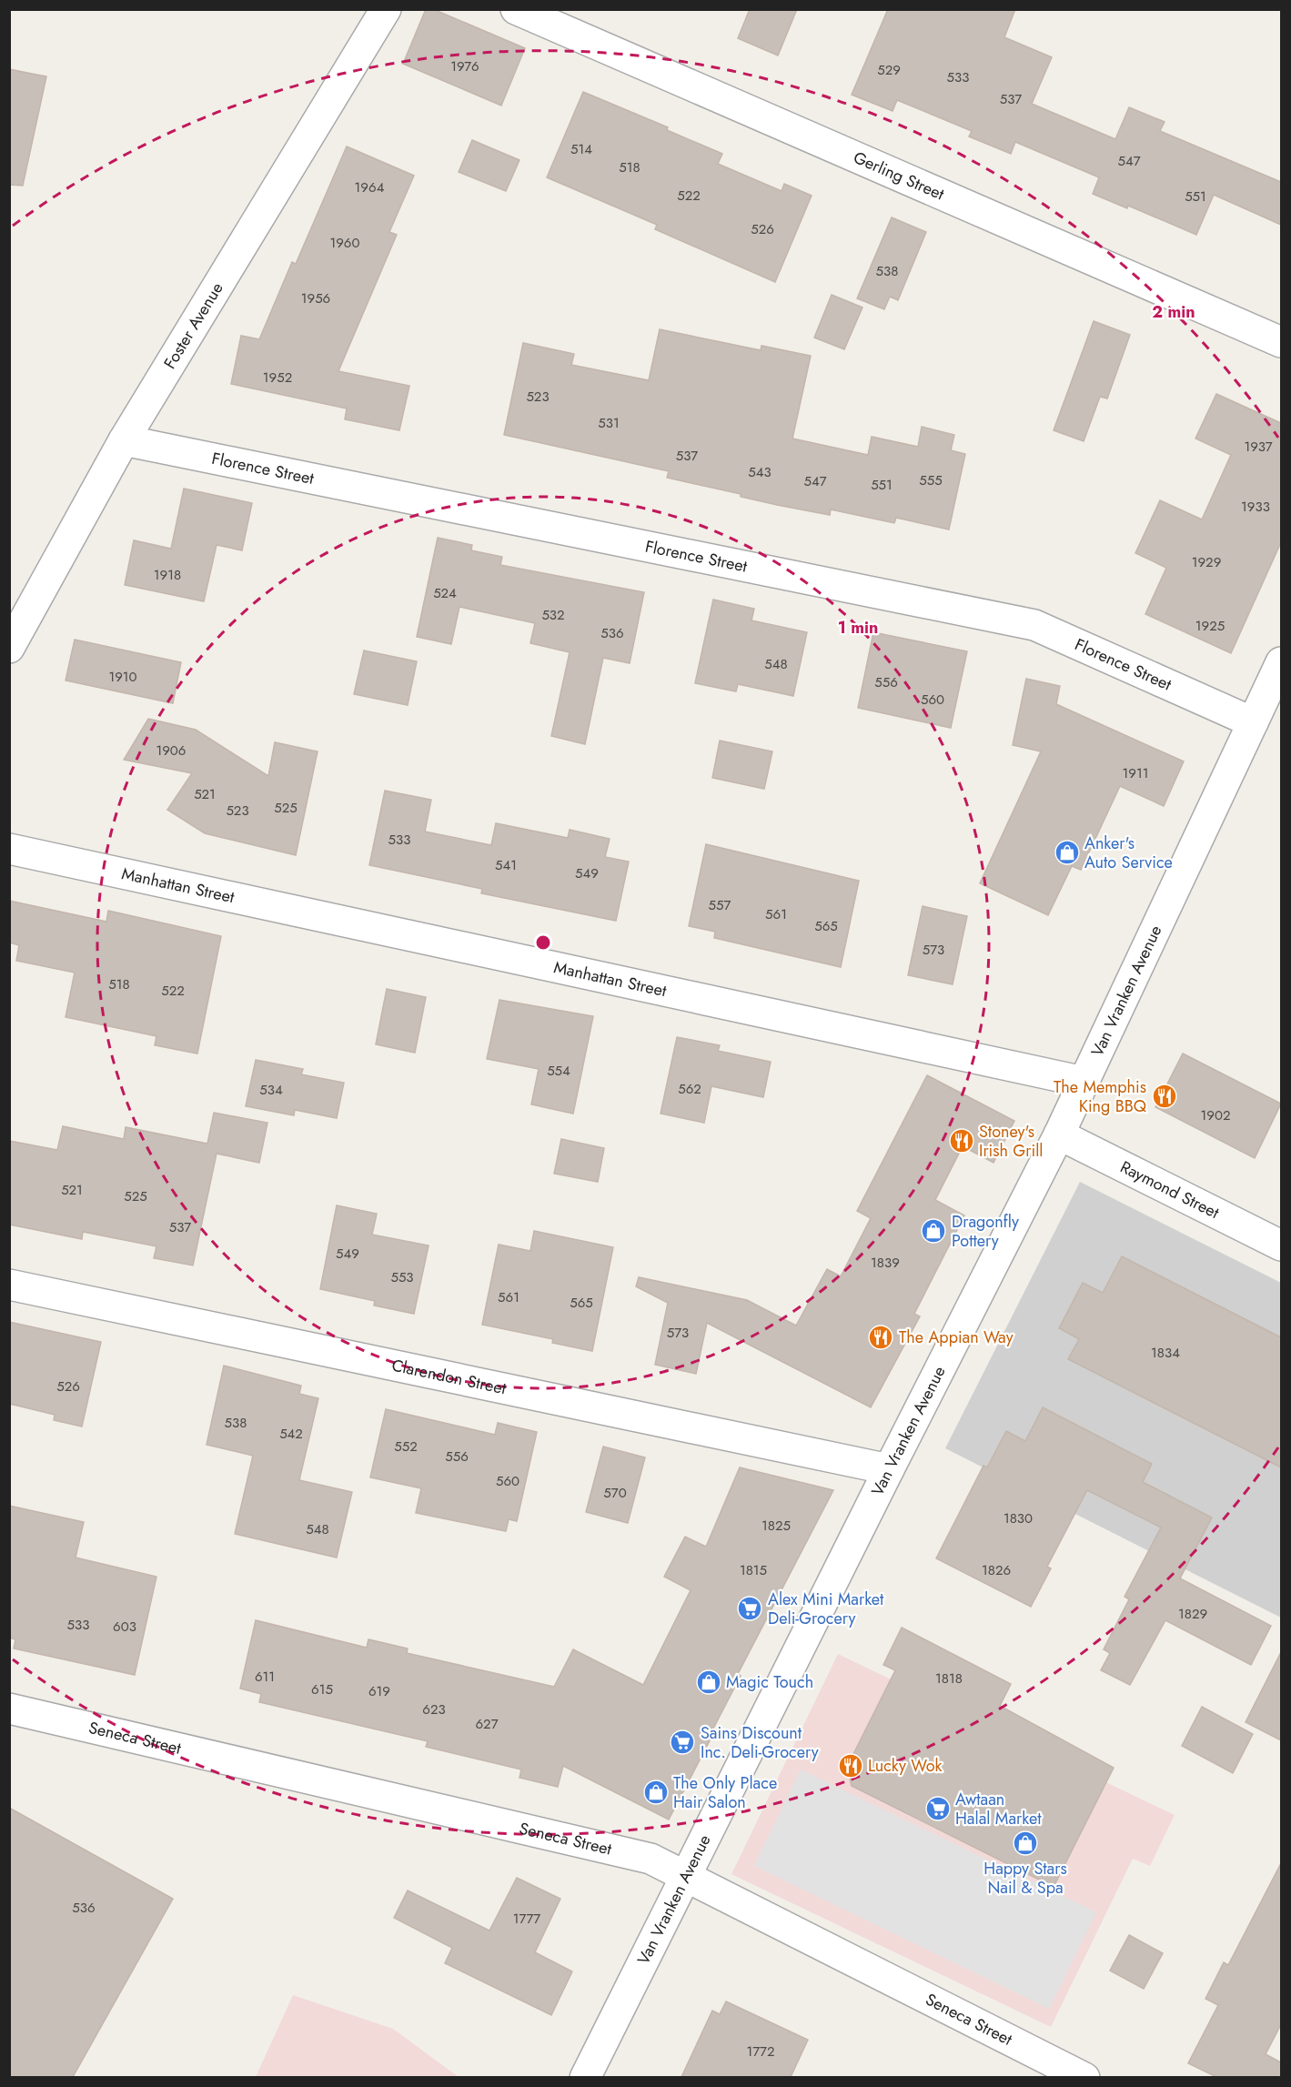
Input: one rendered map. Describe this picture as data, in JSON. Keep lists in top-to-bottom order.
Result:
{
  "streets": {
    "street": [
      "Gerling Street",
      "Foster Avenue",
      "Florence Street",
      "Manhattan Street",
      "Van Vranken Avenue",
      "Raymond Street",
      "Clarendon Street",
      "Seneca Street"
    ]
  },
  "crossings": [
    ["Foster Avenue", "Florence Street"],
    ["Florence Street", "Van Vranken Avenue"],
    ["Manhattan Street", "Van Vranken Avenue"],
    ["Van Vranken Avenue", "Raymond Street"],
    ["Van Vranken Avenue", "Clarendon Street"],
    ["Van Vranken Avenue", "Seneca Street"]
  ],
  "places": {
    "shop": [
      "Anker's Auto Service",
      "Dragonfly Pottery",
      "Magic Touch",
      "The Only Place Hair Salon",
      "Happy Stars Nail & Spa"
    ],
    "restaurant": [
      "The Memphis King BBQ",
      "Stoney's Irish Grill",
      "The Appian Way",
      "Lucky Wok"
    ],
    "supermarket": ["Alex Mini Market Deli-Grocery", "Sains Discount Inc. Deli-Grocery", "Awtaan Halal Market"]
  },
  "house_numbers": [
    "1976",
    "529",
    "533",
    "537",
    "514",
    "547",
    "518",
    "1964",
    "522",
    "551",
    "526",
    "1960",
    "538",
    "1956",
    "1952",
    "523",
    "531",
    "1937",
    "537",
    "543",
    "555",
    "547",
    "551",
    "1933",
    "1929",
    "1918",
    "524",
    "532",
    "1925",
    "536",
    "548",
    "1910",
    "556",
    "560",
    "1906",
    "1911",
    "521",
    "525",
    "523",
    "533",
    "541",
    "549",
    "557",
    "561",
    "565",
    "573",
    "518",
    "522",
    "554",
    "562",
    "534",
    "1902",
    "521",
    "525",
    "537",
    "549",
    "1839",
    "553",
    "561",
    "565",
    "573",
    "1834",
    "526",
    "538",
    "542",
    "552",
    "556",
    "560",
    "570",
    "1830",
    "1825",
    "548",
    "1815",
    "1826",
    "1829",
    "533",
    "603",
    "611",
    "1818",
    "615",
    "619",
    "623",
    "627",
    "536",
    "1777",
    "1772"
  ],
  "rings": ["2 min", "1 min"]
}
